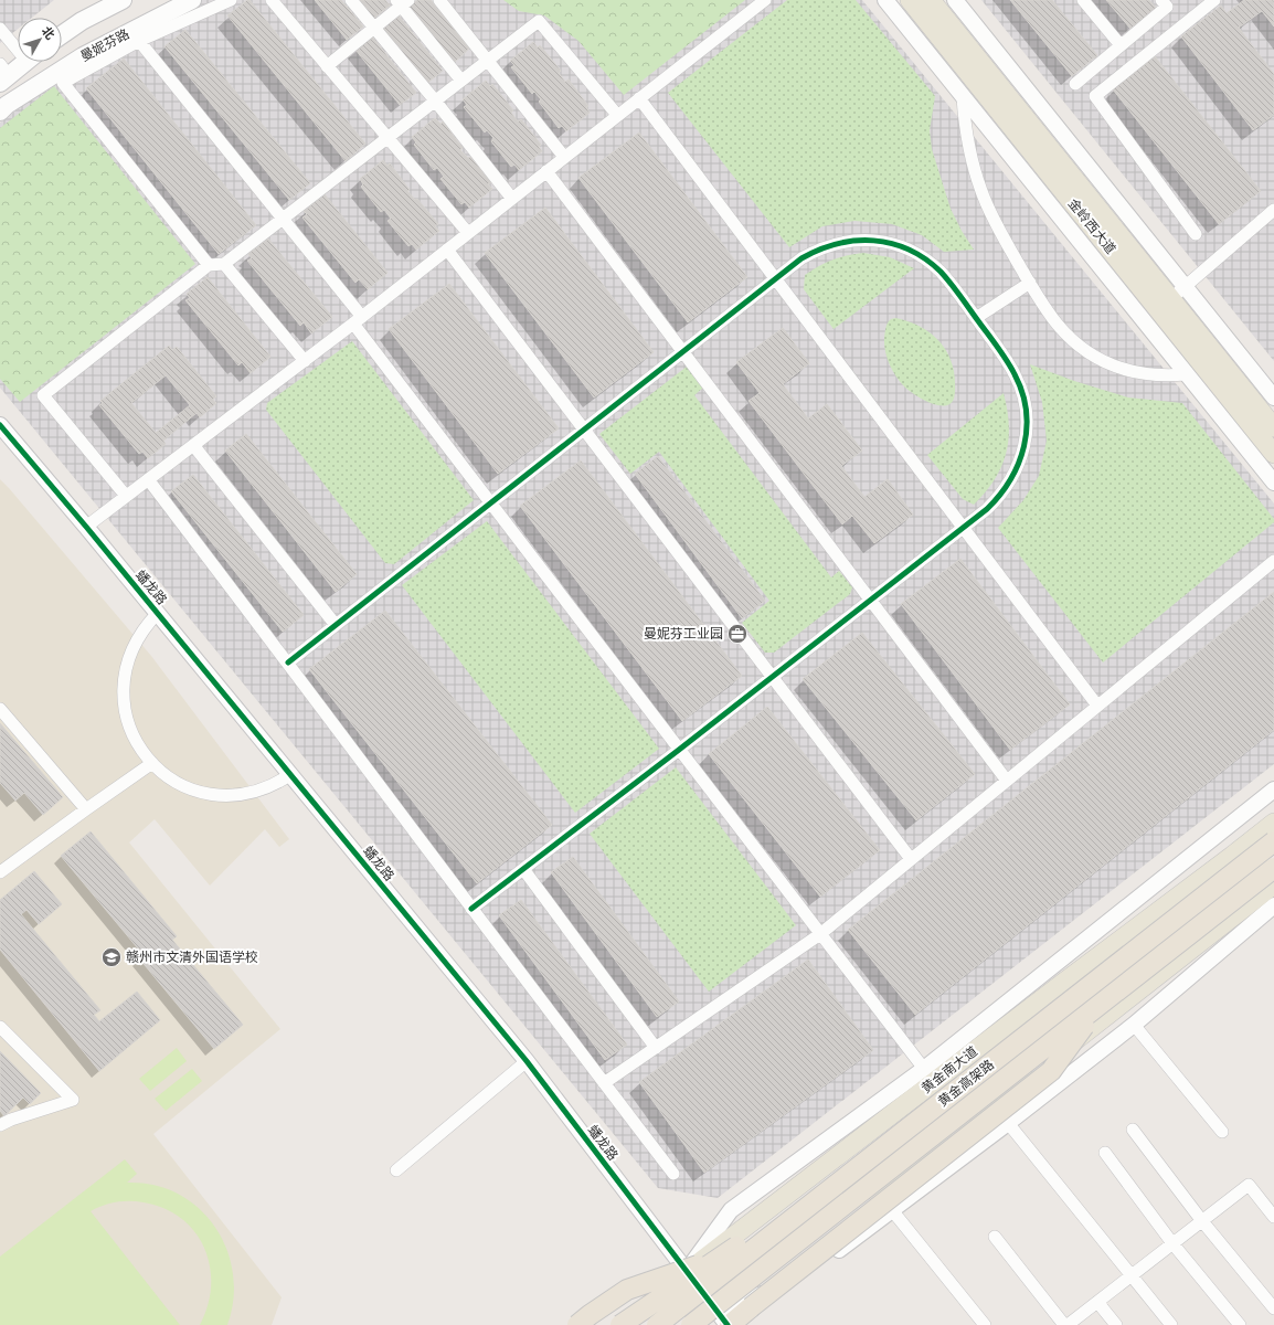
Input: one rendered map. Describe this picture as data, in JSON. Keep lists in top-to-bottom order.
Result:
{
  "streets": {
    "highway": ["黄金高架路"],
    "main road": ["曼妮芬路", "金岭西大道", "黄金南大道"],
    "street": ["蟠龙路"]
  },
  "crossings": [
    ["蟠龙路", "黄金南大道"]
  ],
  "places": {
    "office": ["曼妮芬工业园"],
    "school or university": ["赣州市文清外国语学校"]
  },
  "north": "top right"
}
